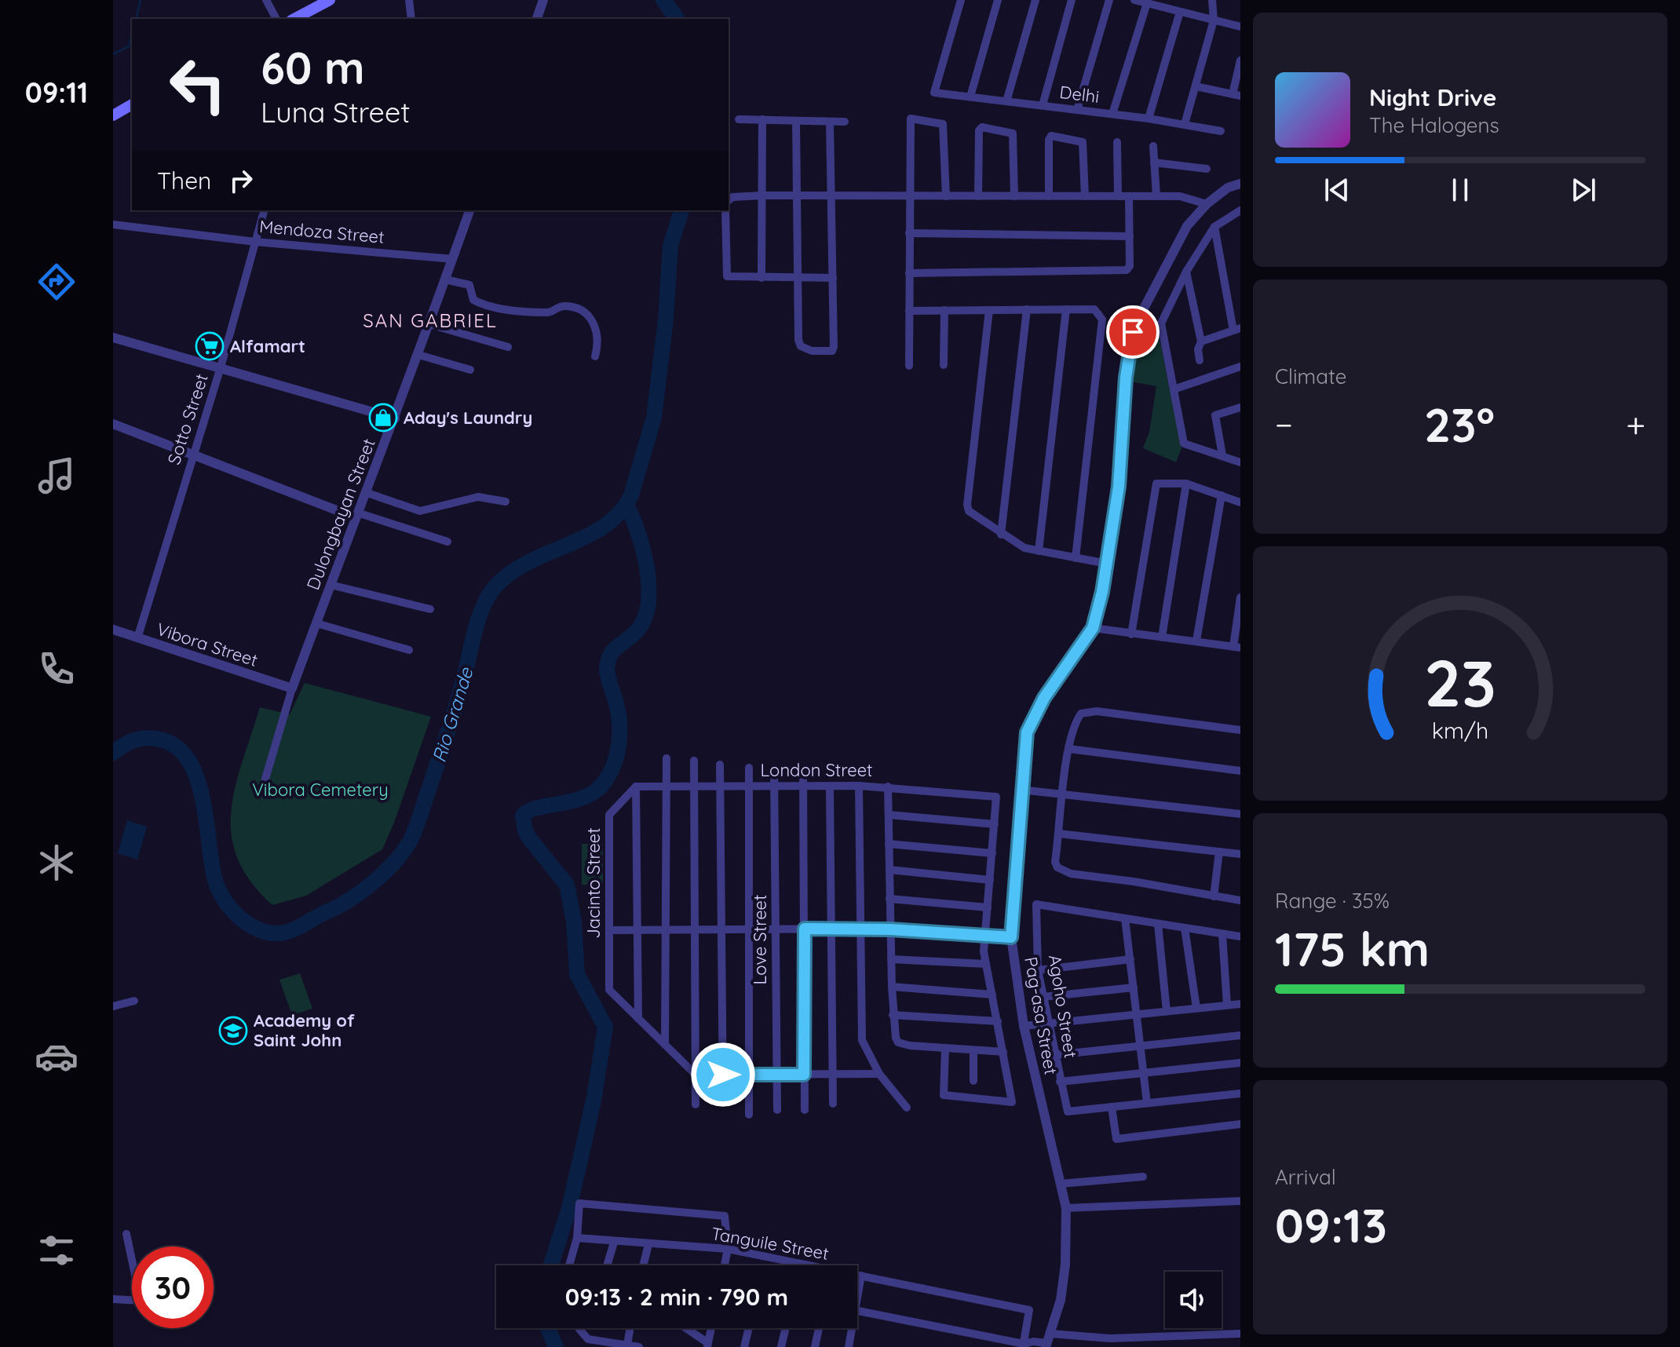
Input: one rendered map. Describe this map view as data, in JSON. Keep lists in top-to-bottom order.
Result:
{
  "streets": {
    "street": [
      "Delhi",
      "Mendoza Street",
      "Sotto Street",
      "Dulongbayan Street",
      "Vibora Street",
      "London Street",
      "Jacinto Street",
      "Love Street",
      "Agoho Street",
      "Pag-asa Street",
      "Tanguile Street"
    ]
  },
  "crossings": [
    ["Mendoza Street", "Sotto Street"],
    ["Mendoza Street", "Dulongbayan Street"],
    ["Sotto Street", "Vibora Street"],
    ["Dulongbayan Street", "Vibora Street"],
    ["London Street", "Jacinto Street"],
    ["London Street", "Love Street"]
  ],
  "districts": ["SAN GABRIEL"],
  "water": ["Rio Grande"],
  "parks": ["Vibora Cemetery"],
  "places": {
    "supermarket": ["Alfamart"],
    "shop": ["Aday's Laundry"],
    "school or university": ["Academy of Saint John"]
  },
  "page": {
    "tabs": "09:11",
    "turn": ["60 m", "Luna Street"],
    "song": ["Night Drive", "The Halogens"],
    "then": "Then",
    "tile": [
      "Climate",
      ["Range · 35%", "175 km"],
      ["Arrival", "09:13"]
    ],
    "heat": ["−", "23°", "+"],
    "limit": "30",
    "trip": "09:13 · 2 min · 790 m",
    "gauge": ["23", "km/h"]
  }
}
